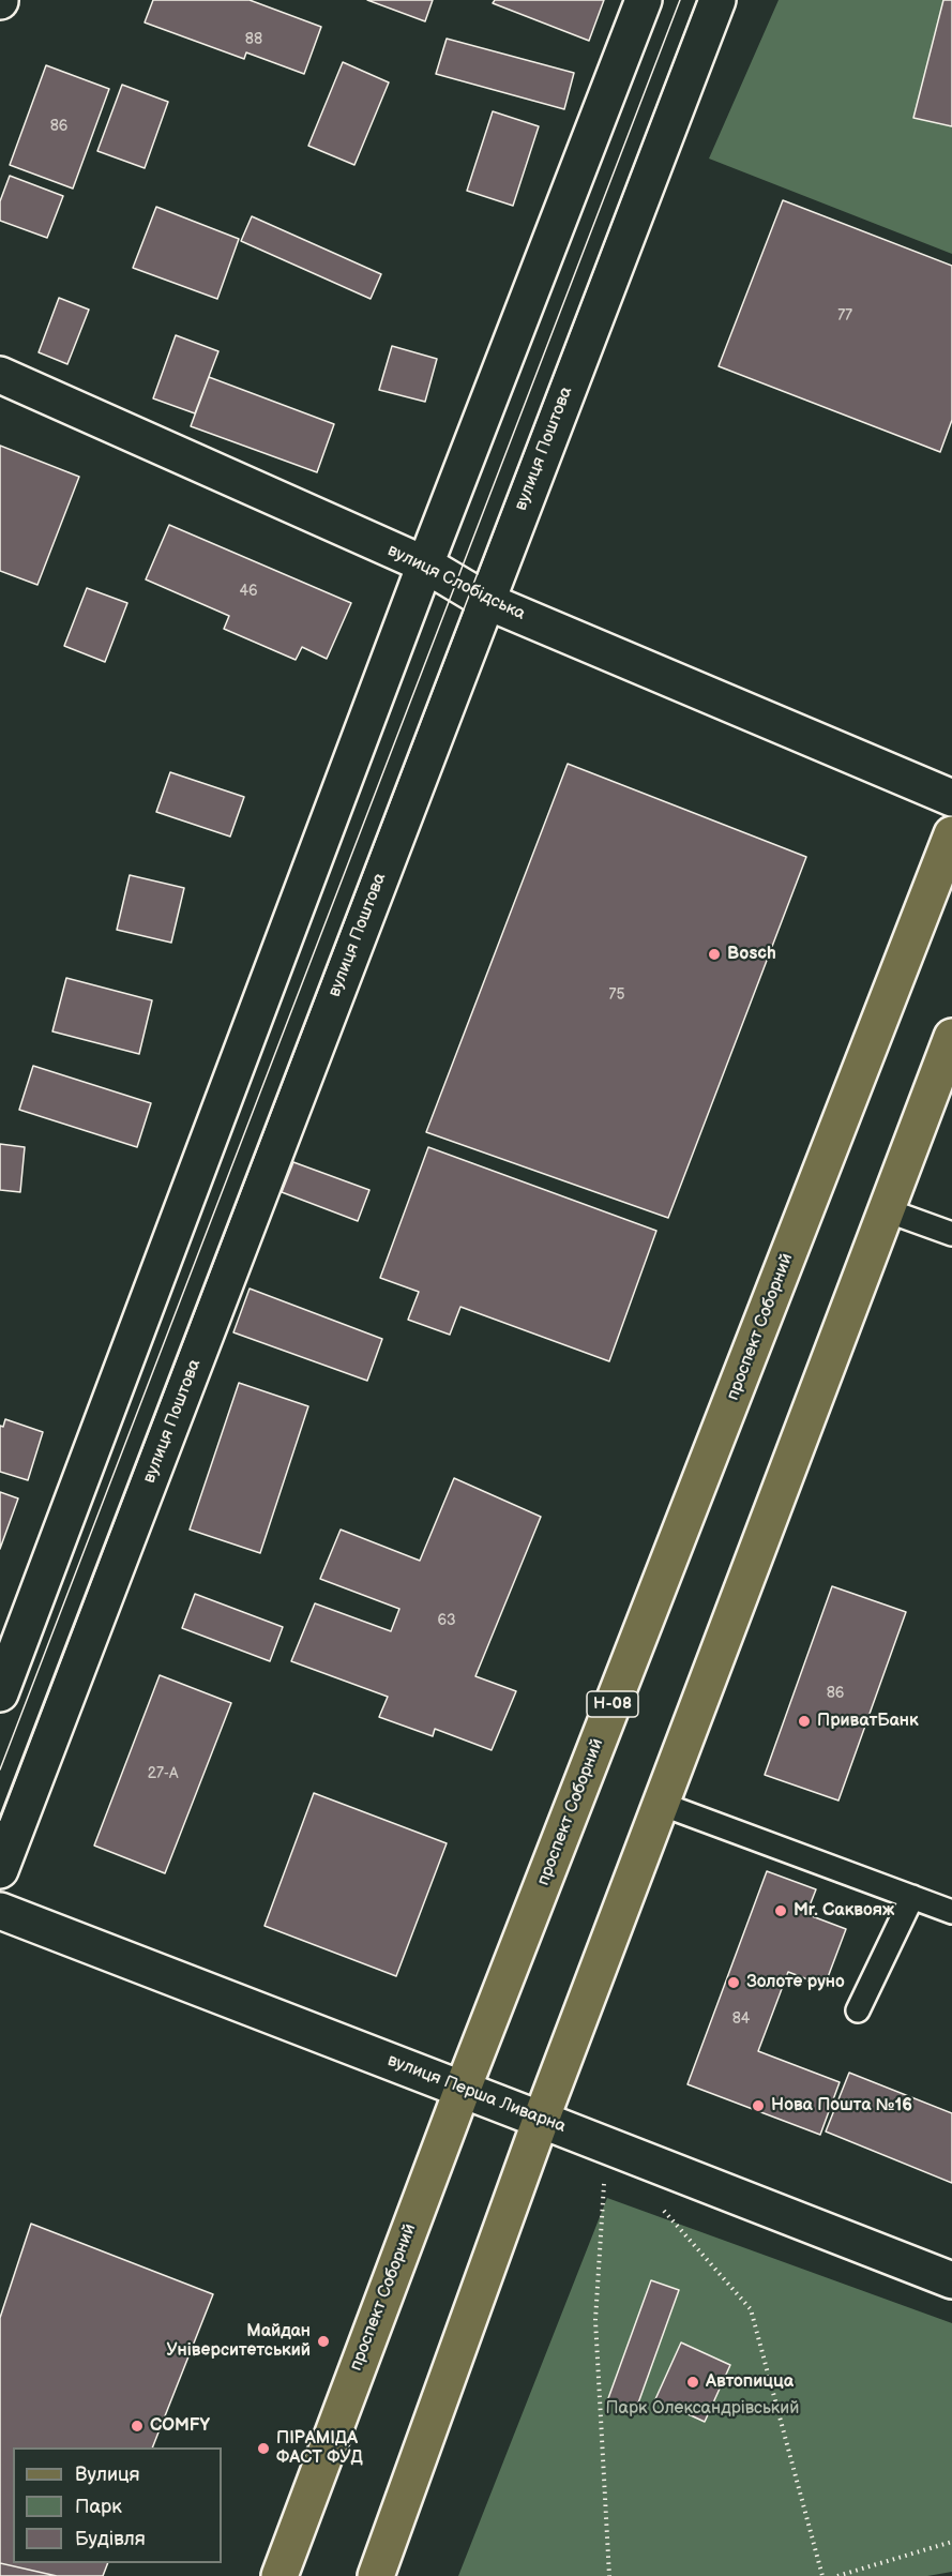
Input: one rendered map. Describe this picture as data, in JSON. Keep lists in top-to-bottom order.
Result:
{
  "streets": {
    "main road": ["проспект Соборний", "Н-08"],
    "street": ["вулиця Поштова", "вулиця Слобідська", "вулиця Перша Ливарна"]
  },
  "crossings": [
    ["вулиця Поштова", "вулиця Слобідська"],
    ["проспект Соборний", "вулиця Перша Ливарна"]
  ],
  "parks": ["Парк Олександрівський"],
  "places": [
    "Bosch",
    "ПриватБанк",
    "Mr. Cаквояж",
    "Золоте руно",
    "Нова Пошта №16",
    "Майдан Університетський",
    "Автопицца",
    "COMFY",
    "ПІРАМІДА ФАСТ ФУД"
  ],
  "house_numbers": [
    "88",
    "86",
    "77",
    "46",
    "75",
    "63",
    "86",
    "27-А",
    "84"
  ],
  "legend": ["Вулиця", "Парк", "Будівля"]
}
